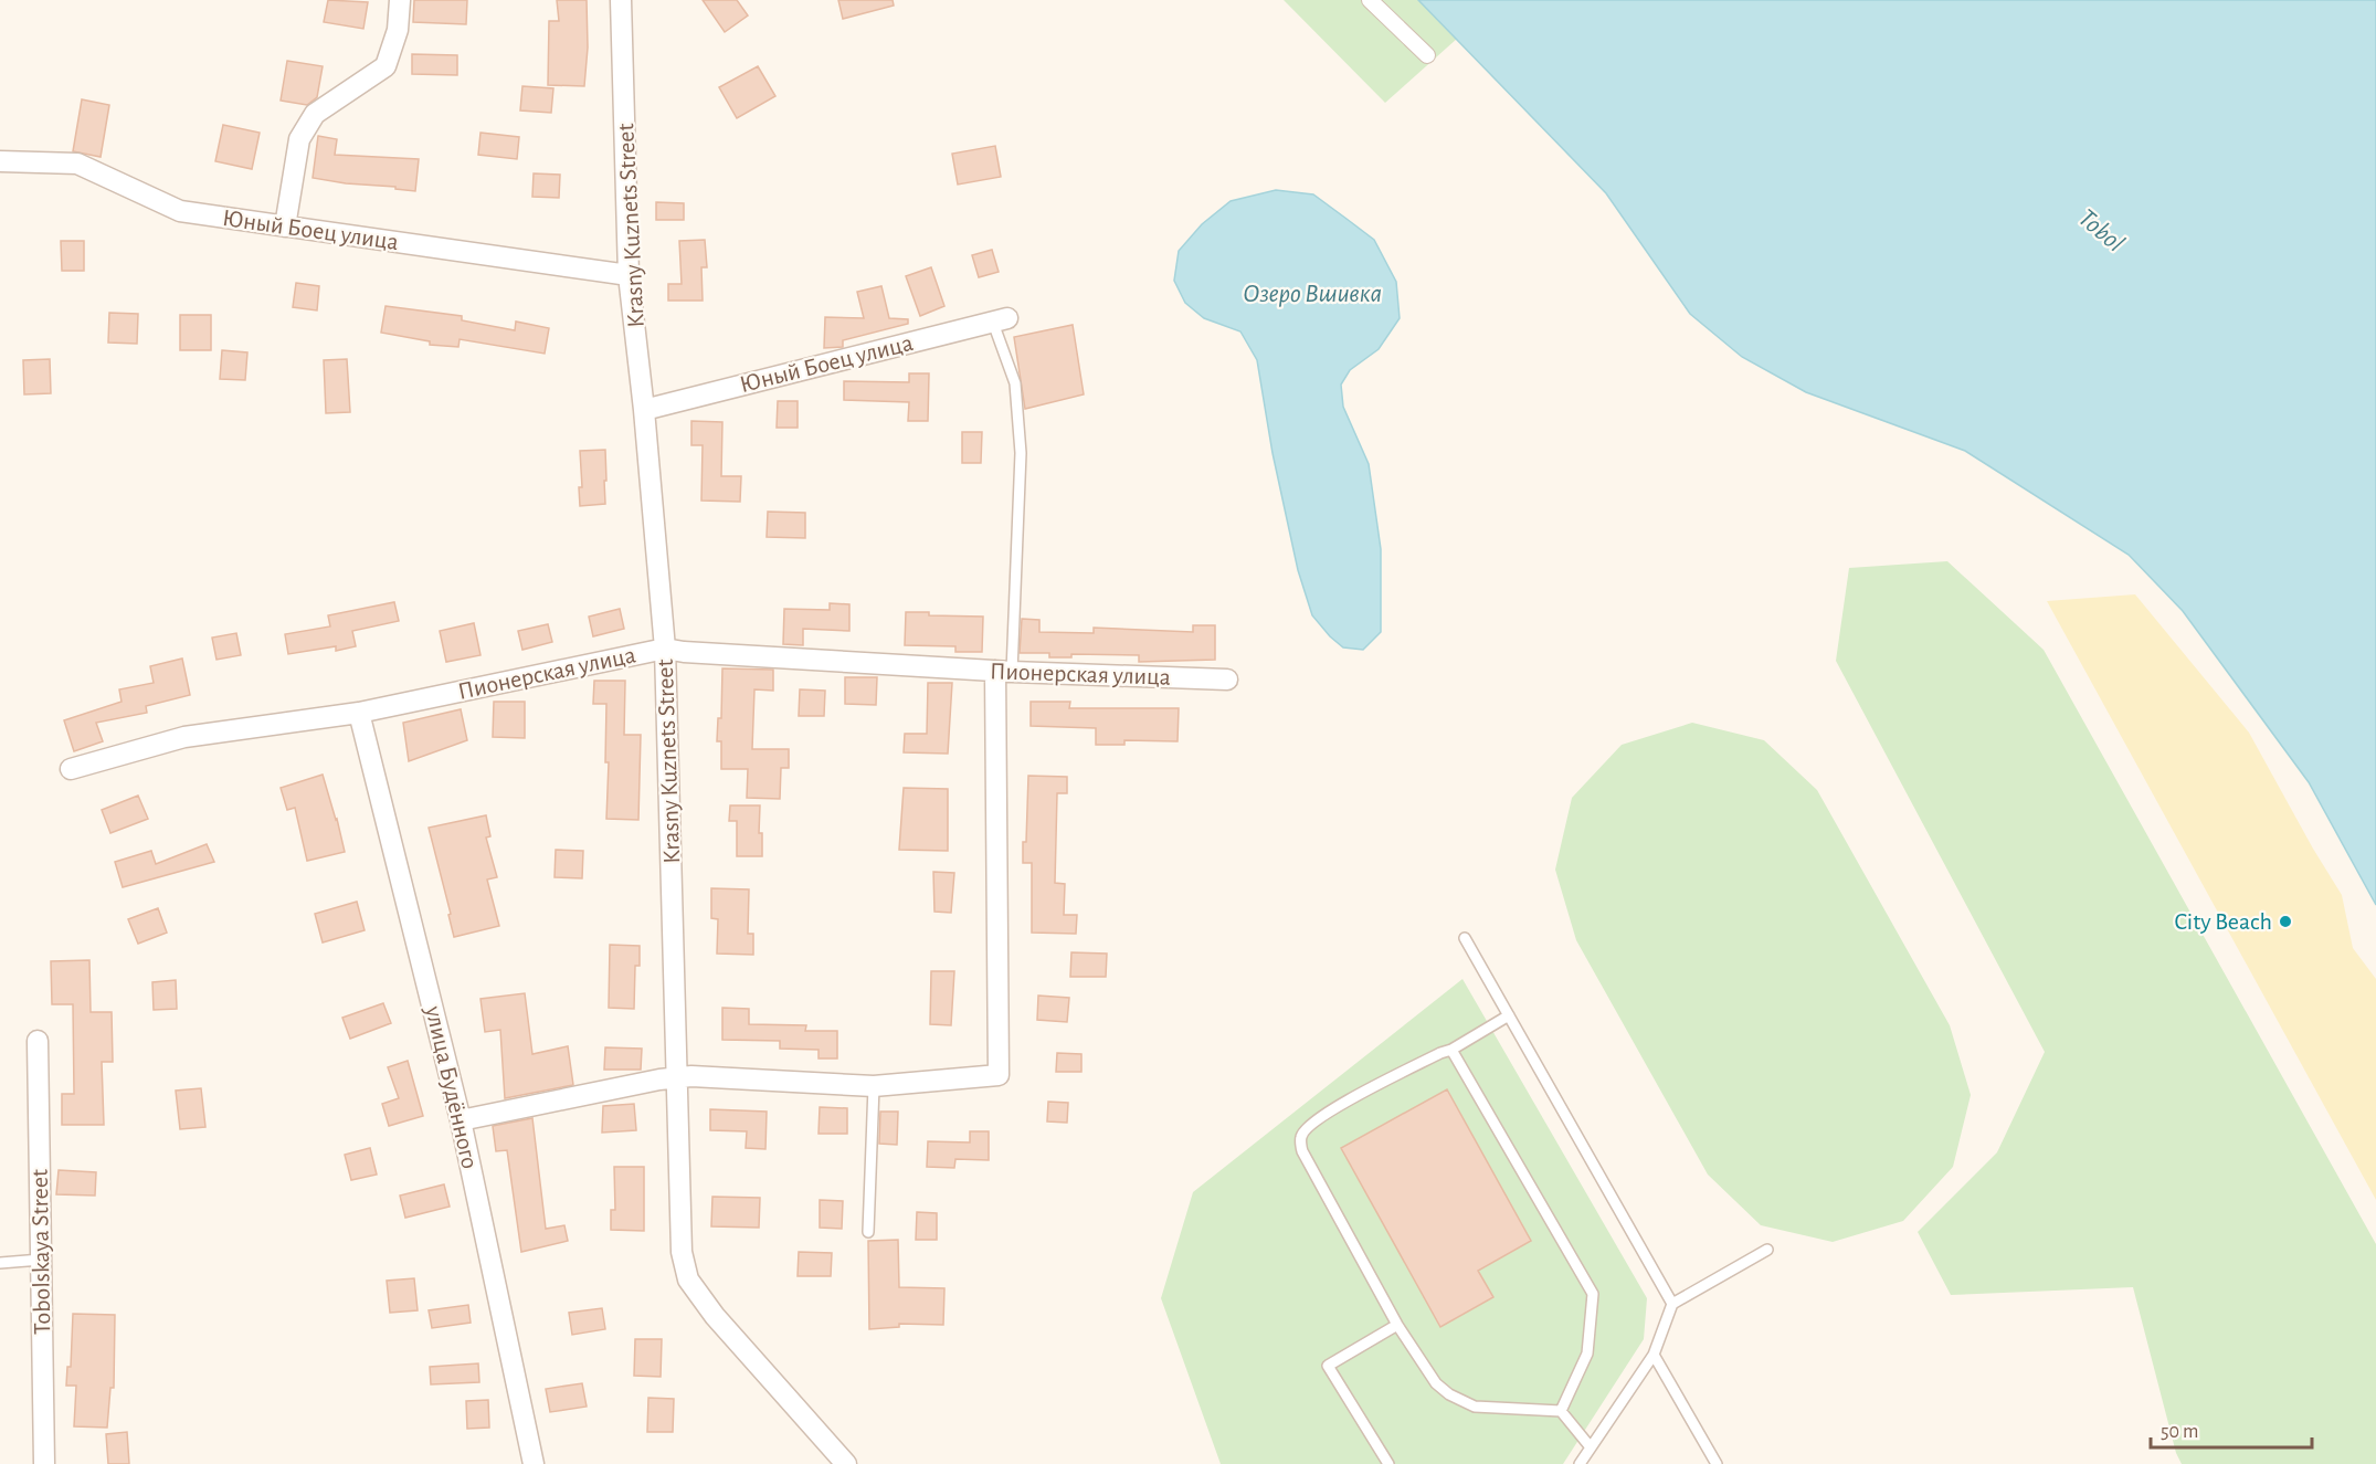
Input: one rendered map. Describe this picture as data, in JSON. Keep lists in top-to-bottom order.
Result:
{
  "streets": {
    "street": [
      "Krasny Kuznets Street",
      "Юный Боец улица",
      "Пионерская улица",
      "улица Будённого",
      "Tobolskaya Street"
    ]
  },
  "crossings": [
    ["Krasny Kuznets Street", "Юный Боец улица"],
    ["Krasny Kuznets Street", "Пионерская улица"],
    ["Пионерская улица", "улица Будённого"]
  ],
  "water": ["Tobol", "Озеро Вшивка"],
  "places": ["City Beach"],
  "scale_bar": "50 m"
}
